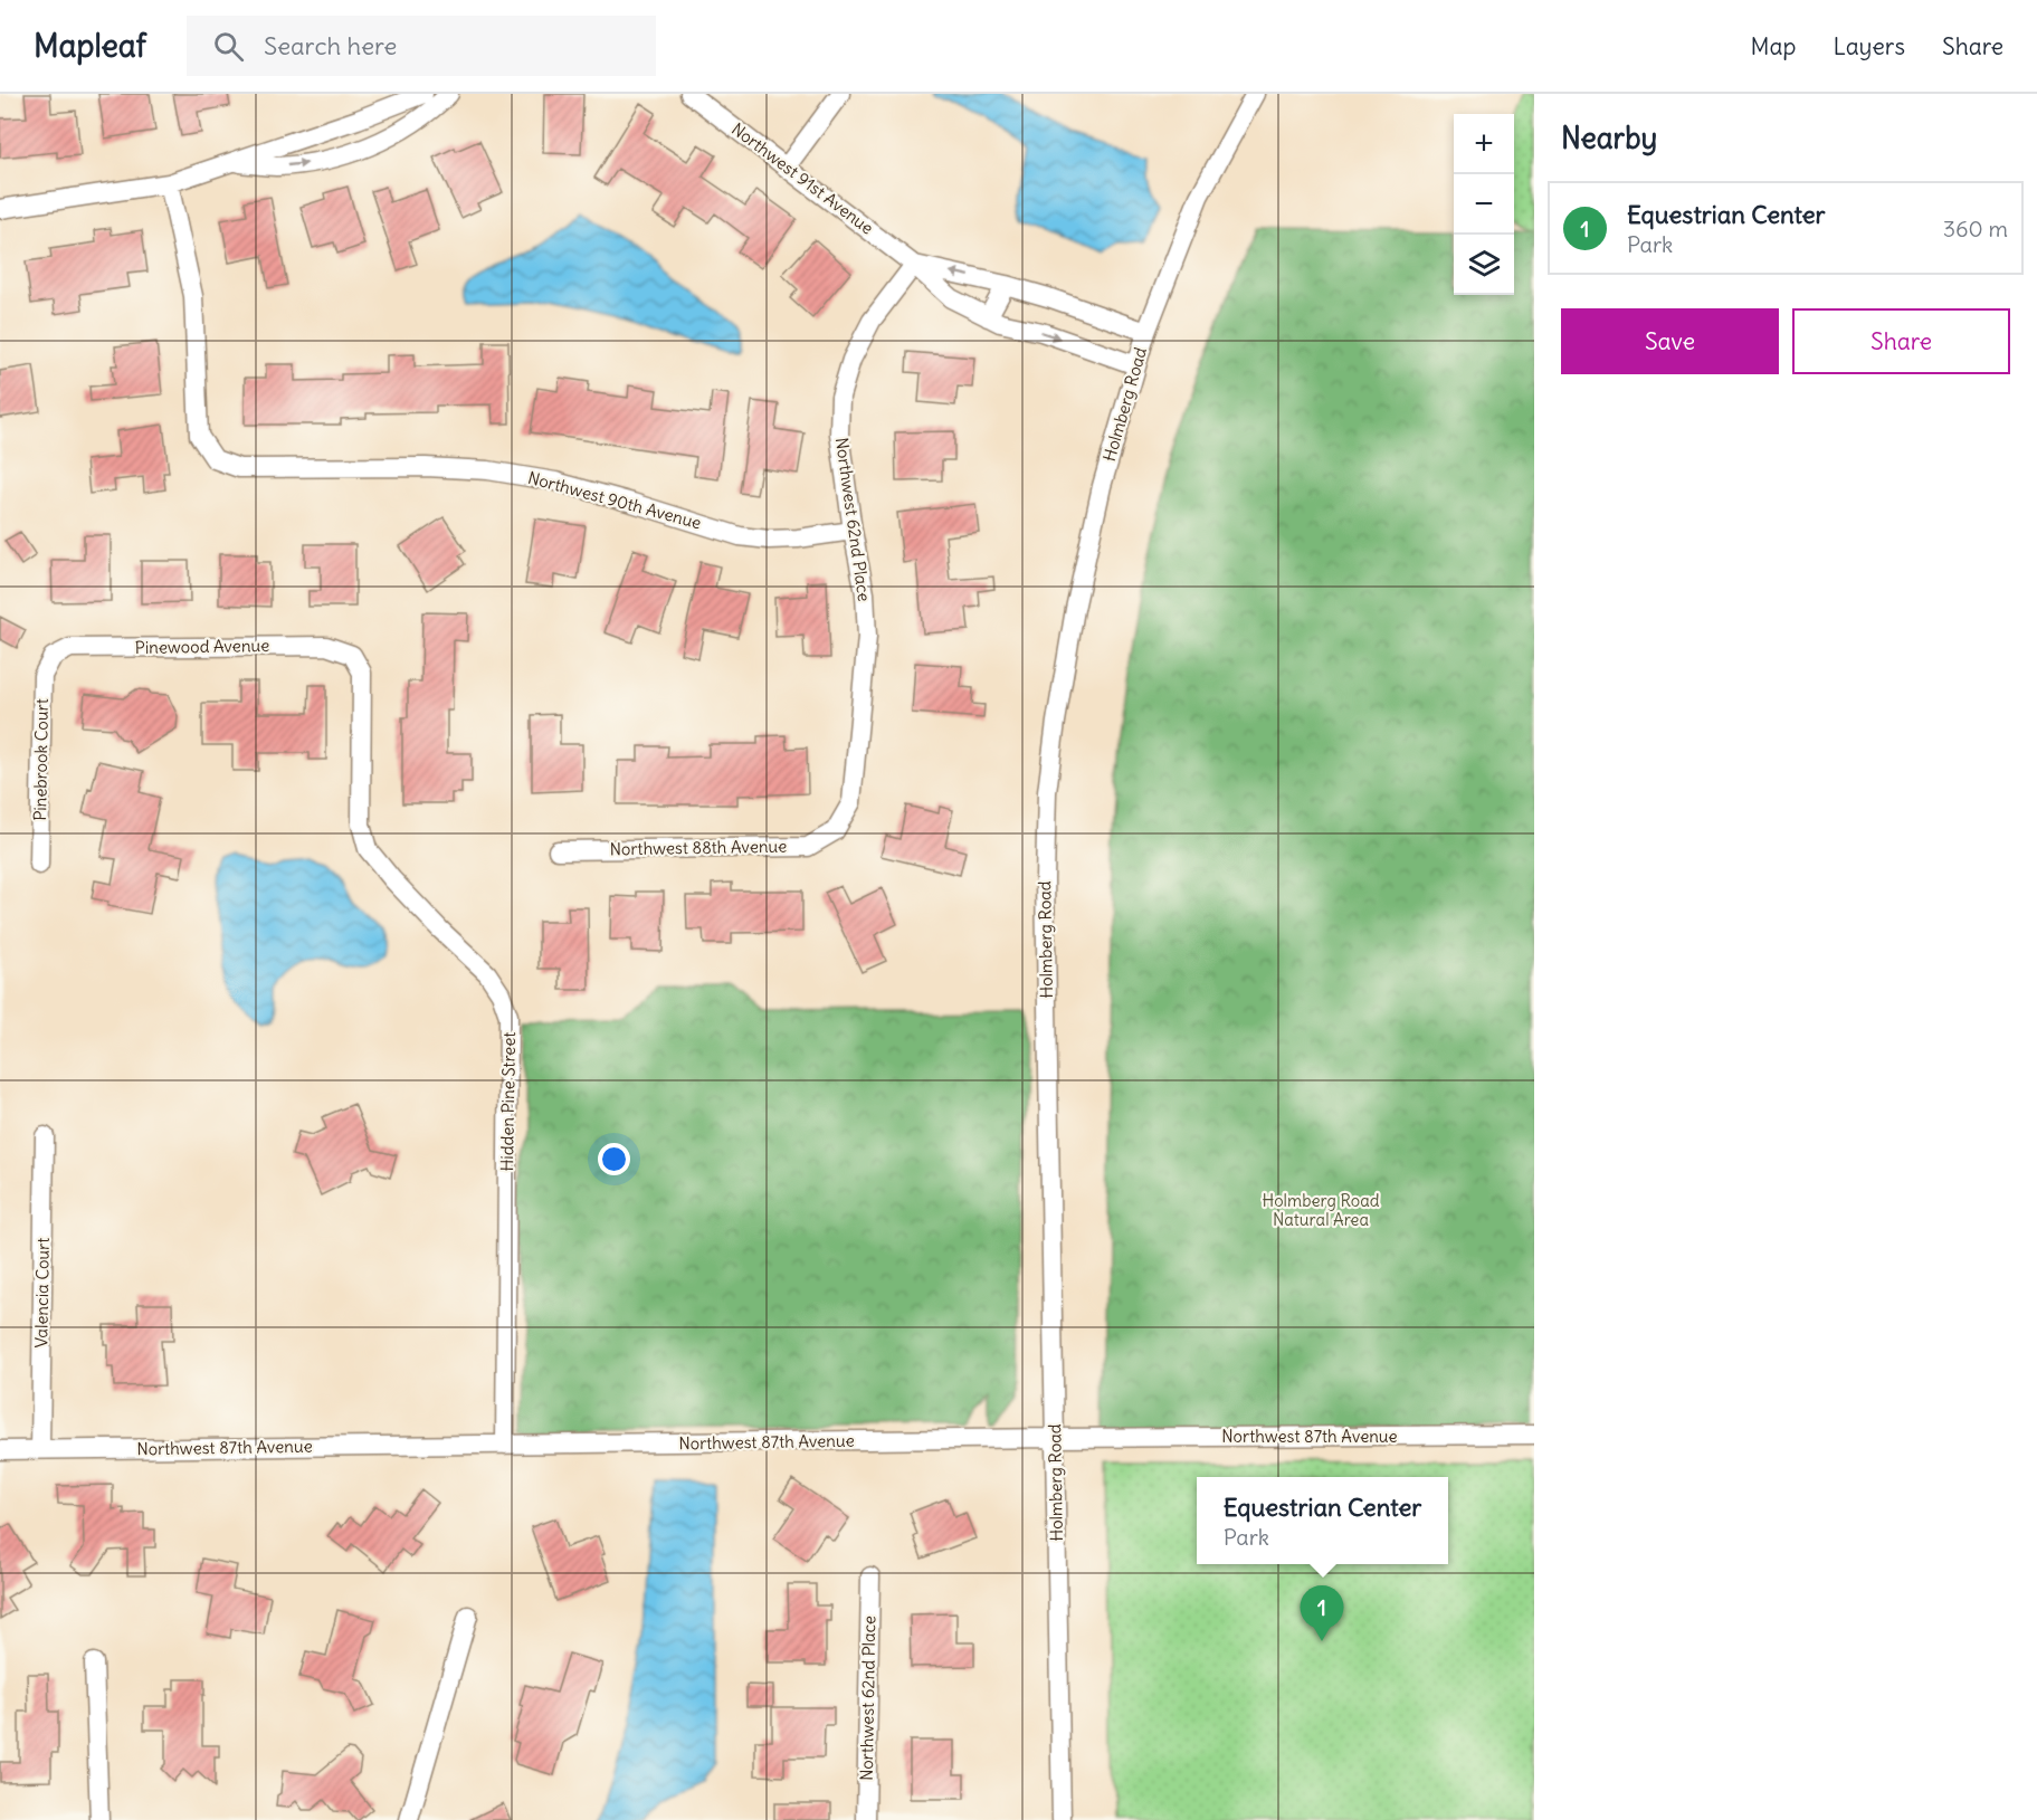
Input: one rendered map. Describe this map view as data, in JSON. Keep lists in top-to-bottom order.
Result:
{
  "streets": {
    "street": [
      "Northwest 91st Avenue",
      "Holmberg Road",
      "Northwest 90th Avenue",
      "Northwest 62nd Place",
      "Pinewood Avenue",
      "Pinebrook Court",
      "Northwest 88th Avenue",
      "Hidden Pine Street",
      "Valencia Court",
      "Northwest 87th Avenue"
    ]
  },
  "crossings": [
    ["Northwest 91st Avenue", "Holmberg Road"],
    ["Northwest 91st Avenue", "Northwest 62nd Place"],
    ["Holmberg Road", "Northwest 87th Avenue"],
    ["Northwest 90th Avenue", "Northwest 62nd Place"],
    ["Northwest 62nd Place", "Northwest 88th Avenue"],
    ["Pinewood Avenue", "Pinebrook Court"],
    ["Pinewood Avenue", "Hidden Pine Street"],
    ["Hidden Pine Street", "Northwest 87th Avenue"],
    ["Valencia Court", "Northwest 87th Avenue"]
  ],
  "parks": ["Holmberg Road Natural Area"],
  "page": {
    "header": "Mapleaf",
    "search": "Search here",
    "nav": ["Map", "Layers", "Share"],
    "heading": "Nearby",
    "map_buttons": ["+", "−"],
    "list": [
      {
        "mark": "1",
        "name": "Equestrian Center",
        "note": "Park",
        "value": "360 m"
      }
    ],
    "buttons": ["Save", "Share"],
    "popup": ["Equestrian Center", "Park"],
    "pins": "1"
  }
}
